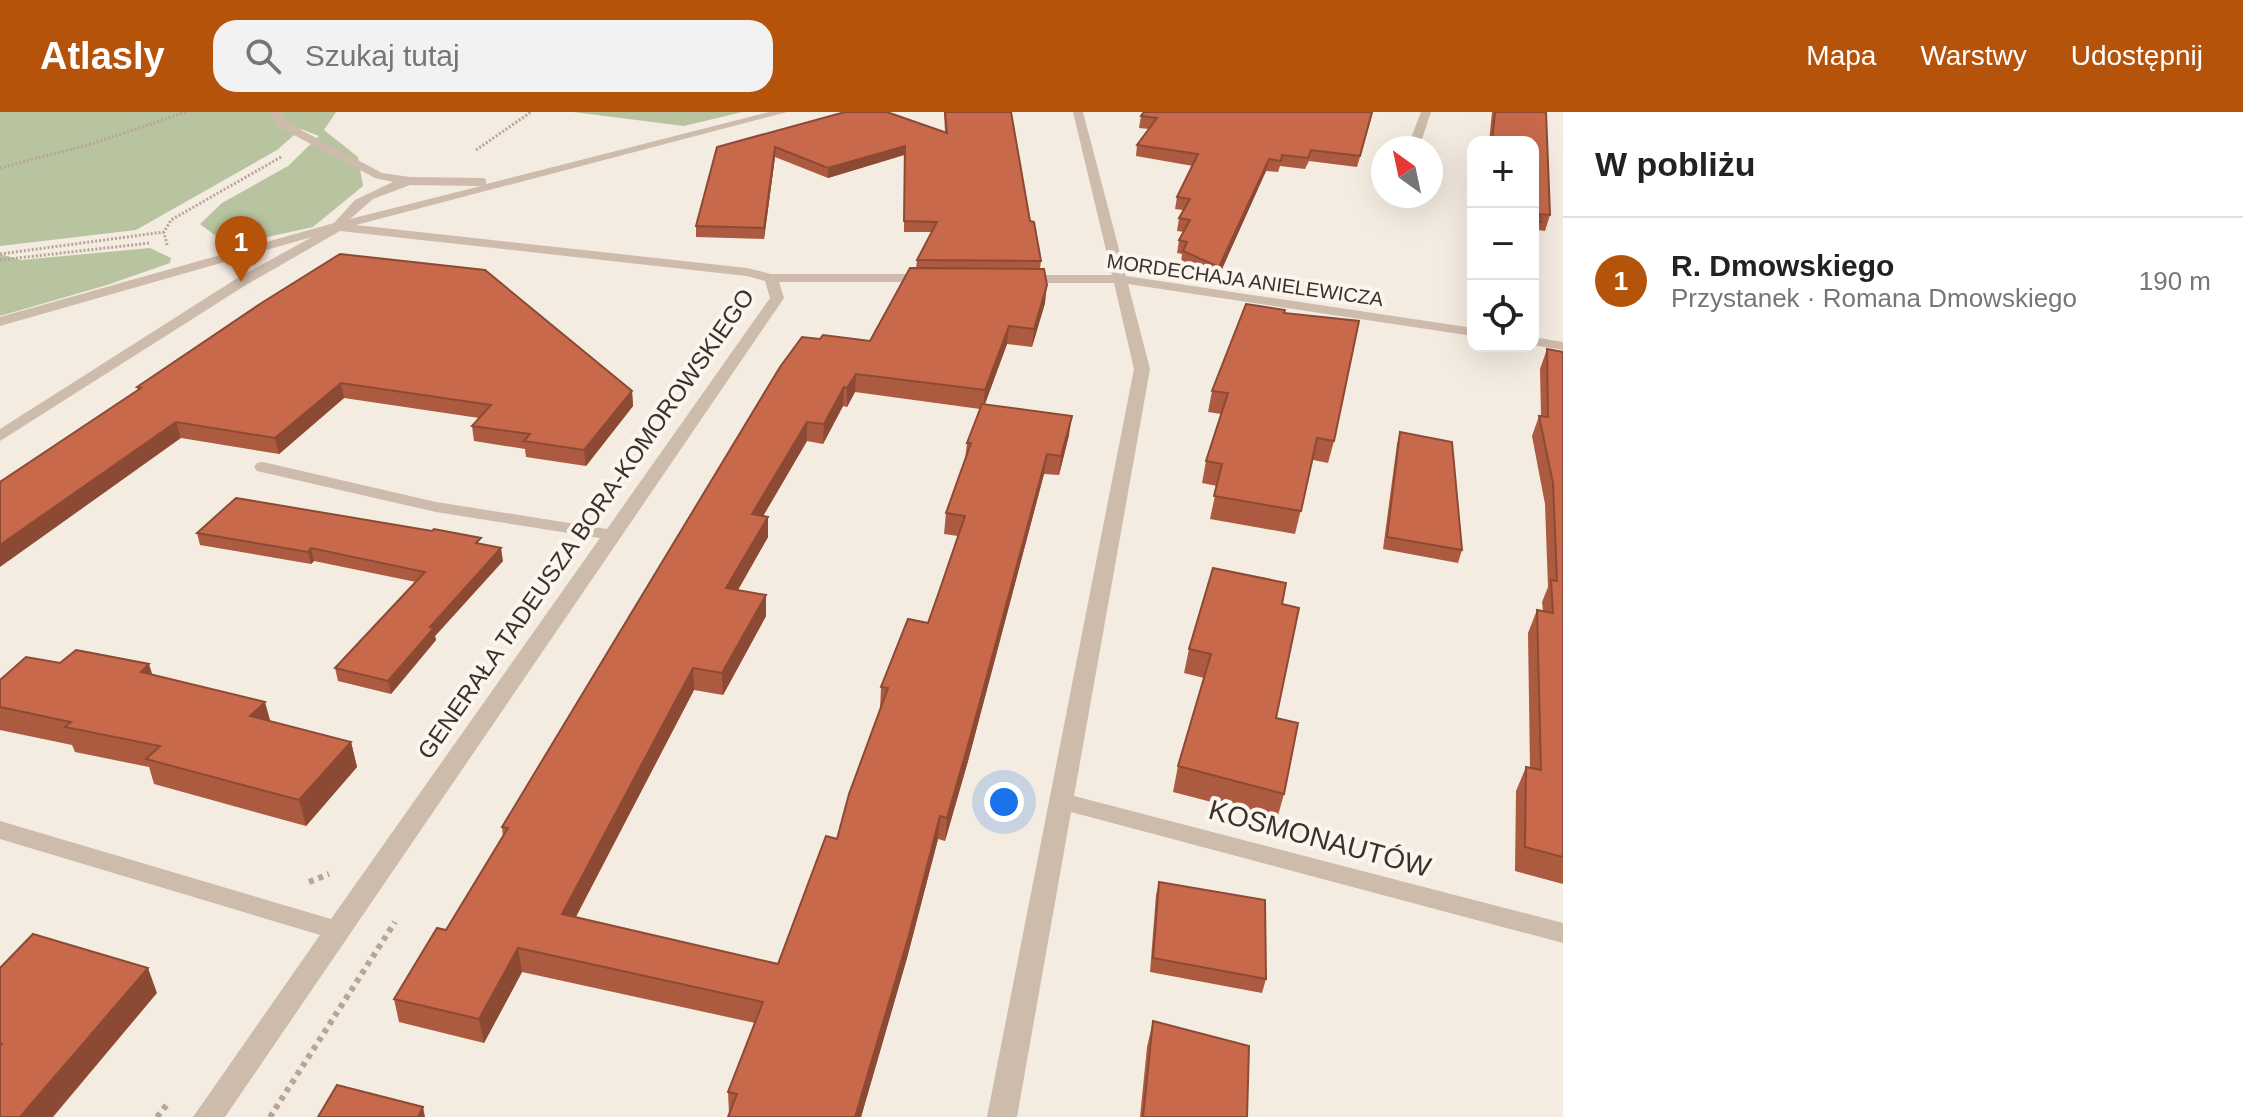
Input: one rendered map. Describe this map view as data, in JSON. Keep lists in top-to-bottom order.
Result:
{
  "streets": {
    "street": ["MORDECHAJA ANIELEWICZA", "GENERAŁA TADEUSZA BORA-KOMOROWSKIEGO", "KOSMONAUTÓW"]
  },
  "north": "top left",
  "page": {
    "header": "Atlasly",
    "search": "Szukaj tutaj",
    "nav": ["Mapa", "Warstwy", "Udostępnij"],
    "heading": "W pobliżu",
    "map_buttons": ["+", "−"],
    "pins": "1",
    "list": [
      {
        "mark": "1",
        "name": "R. Dmowskiego",
        "note": "Przystanek · Romana Dmowskiego",
        "value": "190 m"
      }
    ]
  }
}
